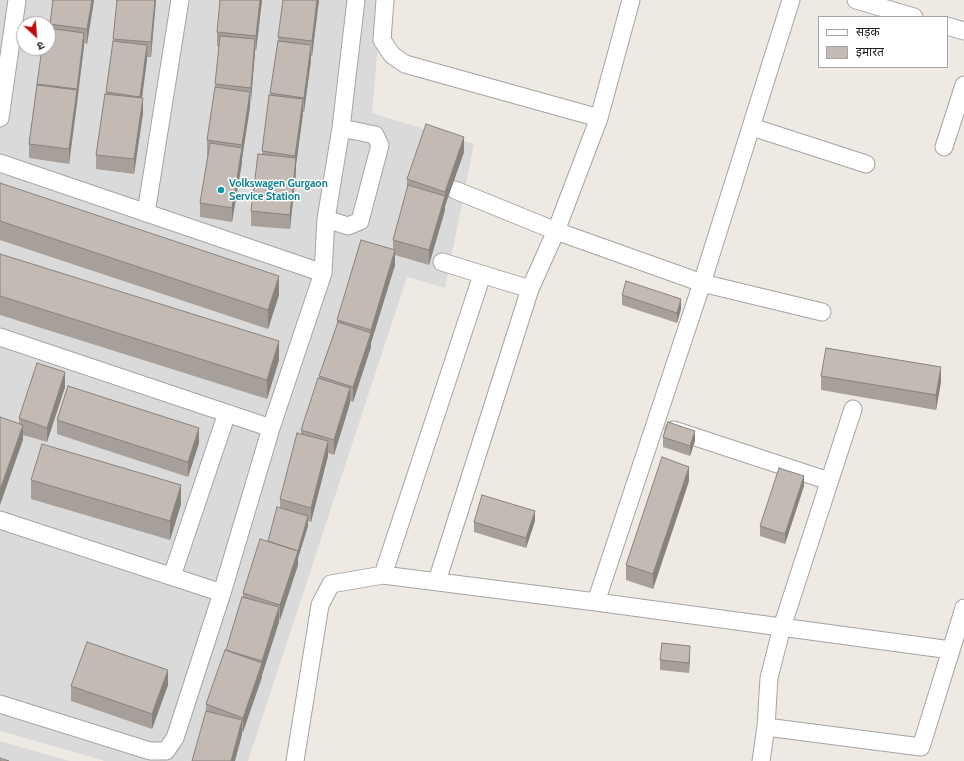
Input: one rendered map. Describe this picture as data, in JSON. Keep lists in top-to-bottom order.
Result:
{
  "places": ["Volkswagen Gurgaon Service Station"],
  "legend": ["सड़क", "इमारत"],
  "north": "bottom right"
}
